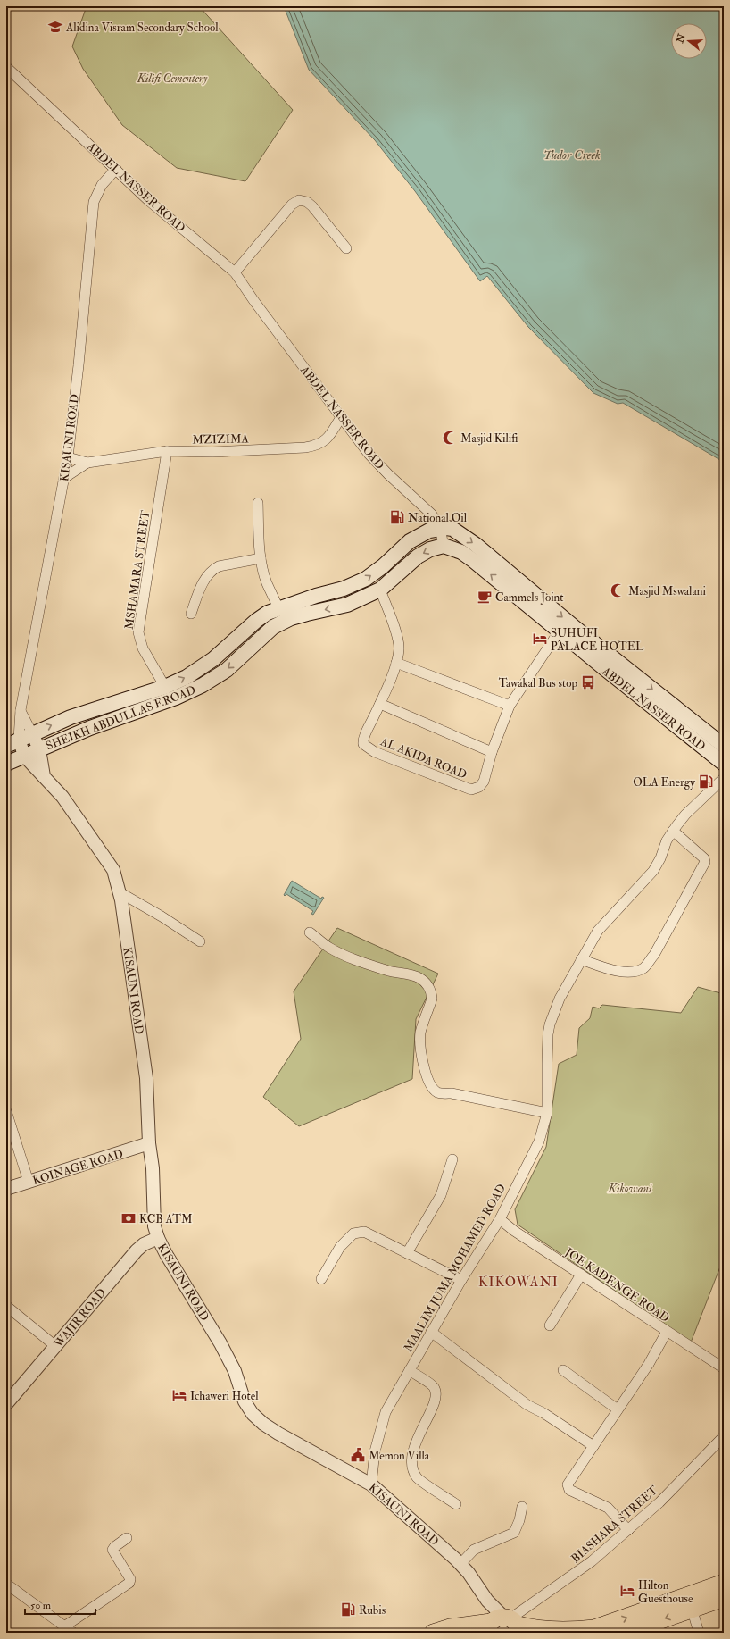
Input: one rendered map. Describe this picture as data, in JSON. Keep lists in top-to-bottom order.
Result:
{
  "streets": {
    "main road": ["ABDEL NASSER ROAD", "SHEIKH ABDULLAS F.ROAD"],
    "street": [
      "KISAUNI ROAD",
      "MZIZIMA",
      "MSHAMARA STREET",
      "AL AKIDA ROAD",
      "KOINAGE ROAD",
      "MAALIM JUMA MOHAMED ROAD",
      "JOE KADENGE ROAD",
      "WAJIR ROAD",
      "BIASHARA STREET"
    ]
  },
  "crossings": [
    ["ABDEL NASSER ROAD", "KISAUNI ROAD"],
    ["ABDEL NASSER ROAD", "MZIZIMA"],
    ["ABDEL NASSER ROAD", "SHEIKH ABDULLAS F.ROAD"],
    ["ABDEL NASSER ROAD", "AL AKIDA ROAD"],
    ["KISAUNI ROAD", "SHEIKH ABDULLAS F.ROAD"],
    ["KISAUNI ROAD", "KOINAGE ROAD"],
    ["KISAUNI ROAD", "MAALIM JUMA MOHAMED ROAD"],
    ["KISAUNI ROAD", "WAJIR ROAD"],
    ["KISAUNI ROAD", "BIASHARA STREET"],
    ["MZIZIMA", "MSHAMARA STREET"],
    ["MSHAMARA STREET", "SHEIKH ABDULLAS F.ROAD"],
    ["MAALIM JUMA MOHAMED ROAD", "JOE KADENGE ROAD"]
  ],
  "districts": ["KIKOWANI"],
  "water": ["Tudor Creek"],
  "parks": ["Kilifi Cementery", "Kikowani"],
  "places": {
    "school or university": ["Alidina Visram Secondary School"],
    "mosque": ["Masjid Kilifi", "Masjid Mswalani"],
    "fuel station": ["National Oil", "OLA Energy", "Rubis"],
    "cafe": ["Cammels Joint"],
    "hotel": ["SUHUFI PALACE HOTEL", "Ichaweri Hotel", "Hilton Guesthouse"],
    "bus stop": ["Tawakal Bus stop"],
    "bank": ["KCB ATM"],
    "public building": ["Memon Villa"]
  },
  "scale_bar": "50 m",
  "north": "left"
}
